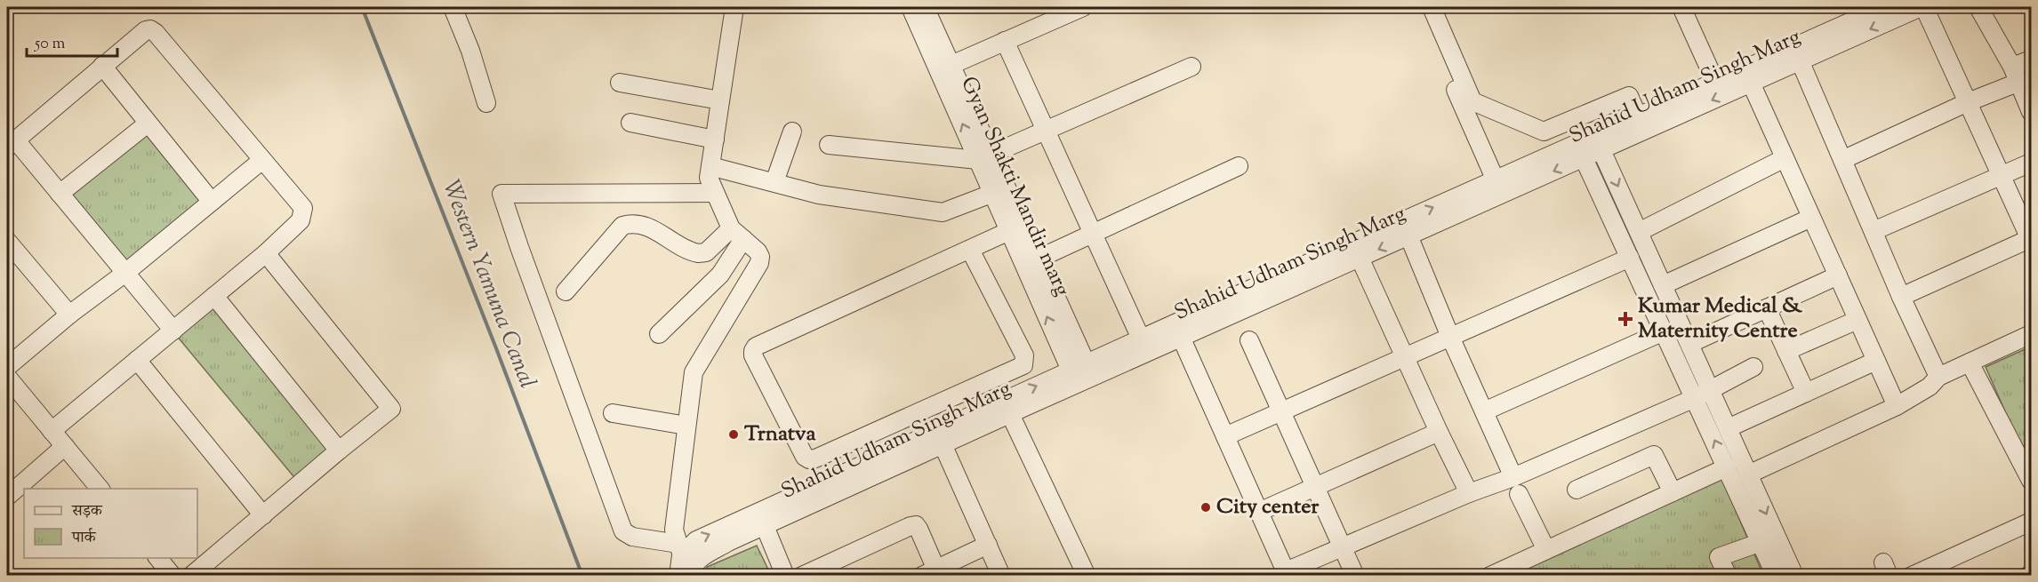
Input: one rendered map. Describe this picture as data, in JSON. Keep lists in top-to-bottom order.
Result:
{
  "streets": {
    "street": ["Shahid Udham Singh Marg", "Gyan Shakti Mandir marg"]
  },
  "crossings": [
    ["Shahid Udham Singh Marg", "Gyan Shakti Mandir marg"]
  ],
  "water": ["Western Yamuna Canal"],
  "places": {
    "health": ["Kumar Medical & Maternity Centre"],
    "other": ["Trnatva", "City center"]
  },
  "legend": ["सड़क", "पार्क"],
  "scale_bar": "50 m"
}
